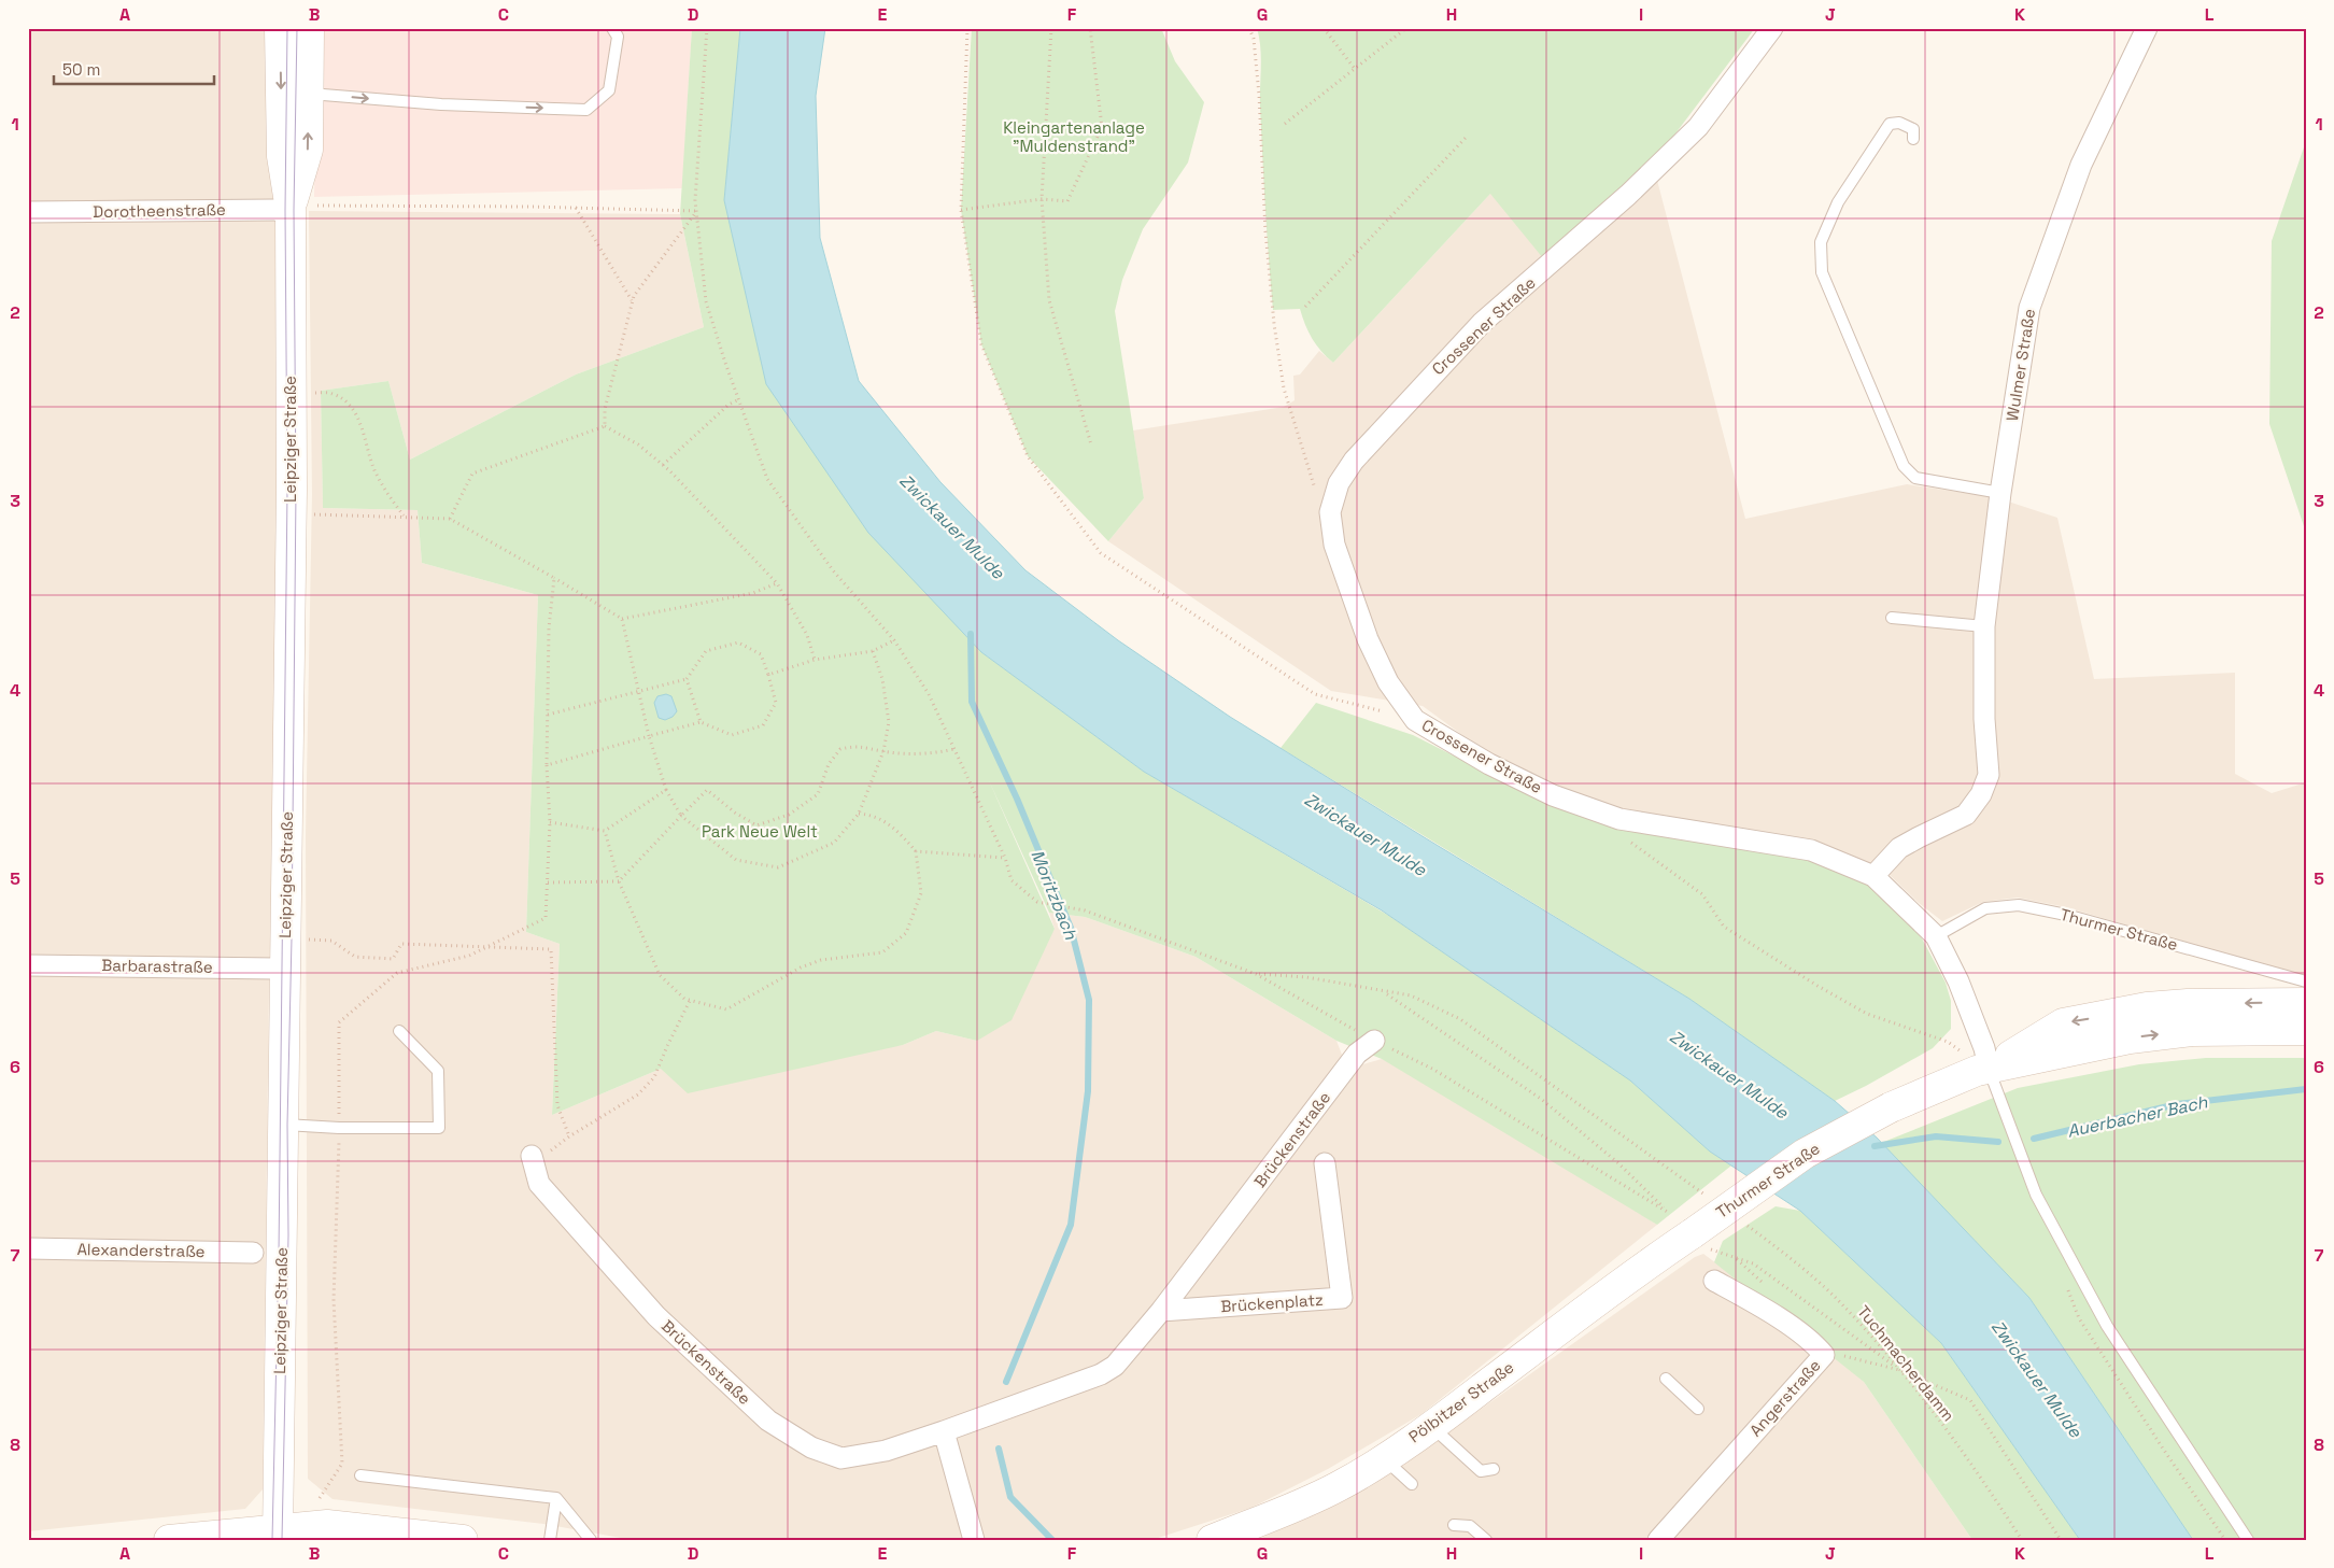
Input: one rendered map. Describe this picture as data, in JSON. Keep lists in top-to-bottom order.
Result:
{
  "streets": {
    "street": [
      "Dorotheenstraße",
      "Crossener Straße",
      "Wulmer Straße",
      "Leipziger Straße",
      "Thurmer Straße",
      "Barbarastraße",
      "Brückenstraße",
      "Alexanderstraße",
      "Brückenplatz",
      "Angerstraße",
      "Pölbitzer Straße"
    ],
    "path": ["Tuchmacherdamm"]
  },
  "crossings": [
    ["Dorotheenstraße", "Leipziger Straße"],
    ["Crossener Straße", "Wulmer Straße"],
    ["Crossener Straße", "Thurmer Straße"],
    ["Leipziger Straße", "Barbarastraße"],
    ["Thurmer Straße", "Pölbitzer Straße"],
    ["Brückenstraße", "Brückenplatz"]
  ],
  "water": ["Zwickauer Mulde", "Moritzbach", "Auerbacher Bach"],
  "parks": ["Kleingartenanlage \"Muldenstrand\"", "Park Neue Welt"],
  "scale_bar": "50 m",
  "grid": {
    "columns": [
      "A",
      "B",
      "C",
      "D",
      "E",
      "F",
      "G",
      "H",
      "I",
      "J",
      "K",
      "L"
    ],
    "rows": [
      "1",
      "2",
      "3",
      "4",
      "5",
      "6",
      "7",
      "8"
    ]
  }
}
